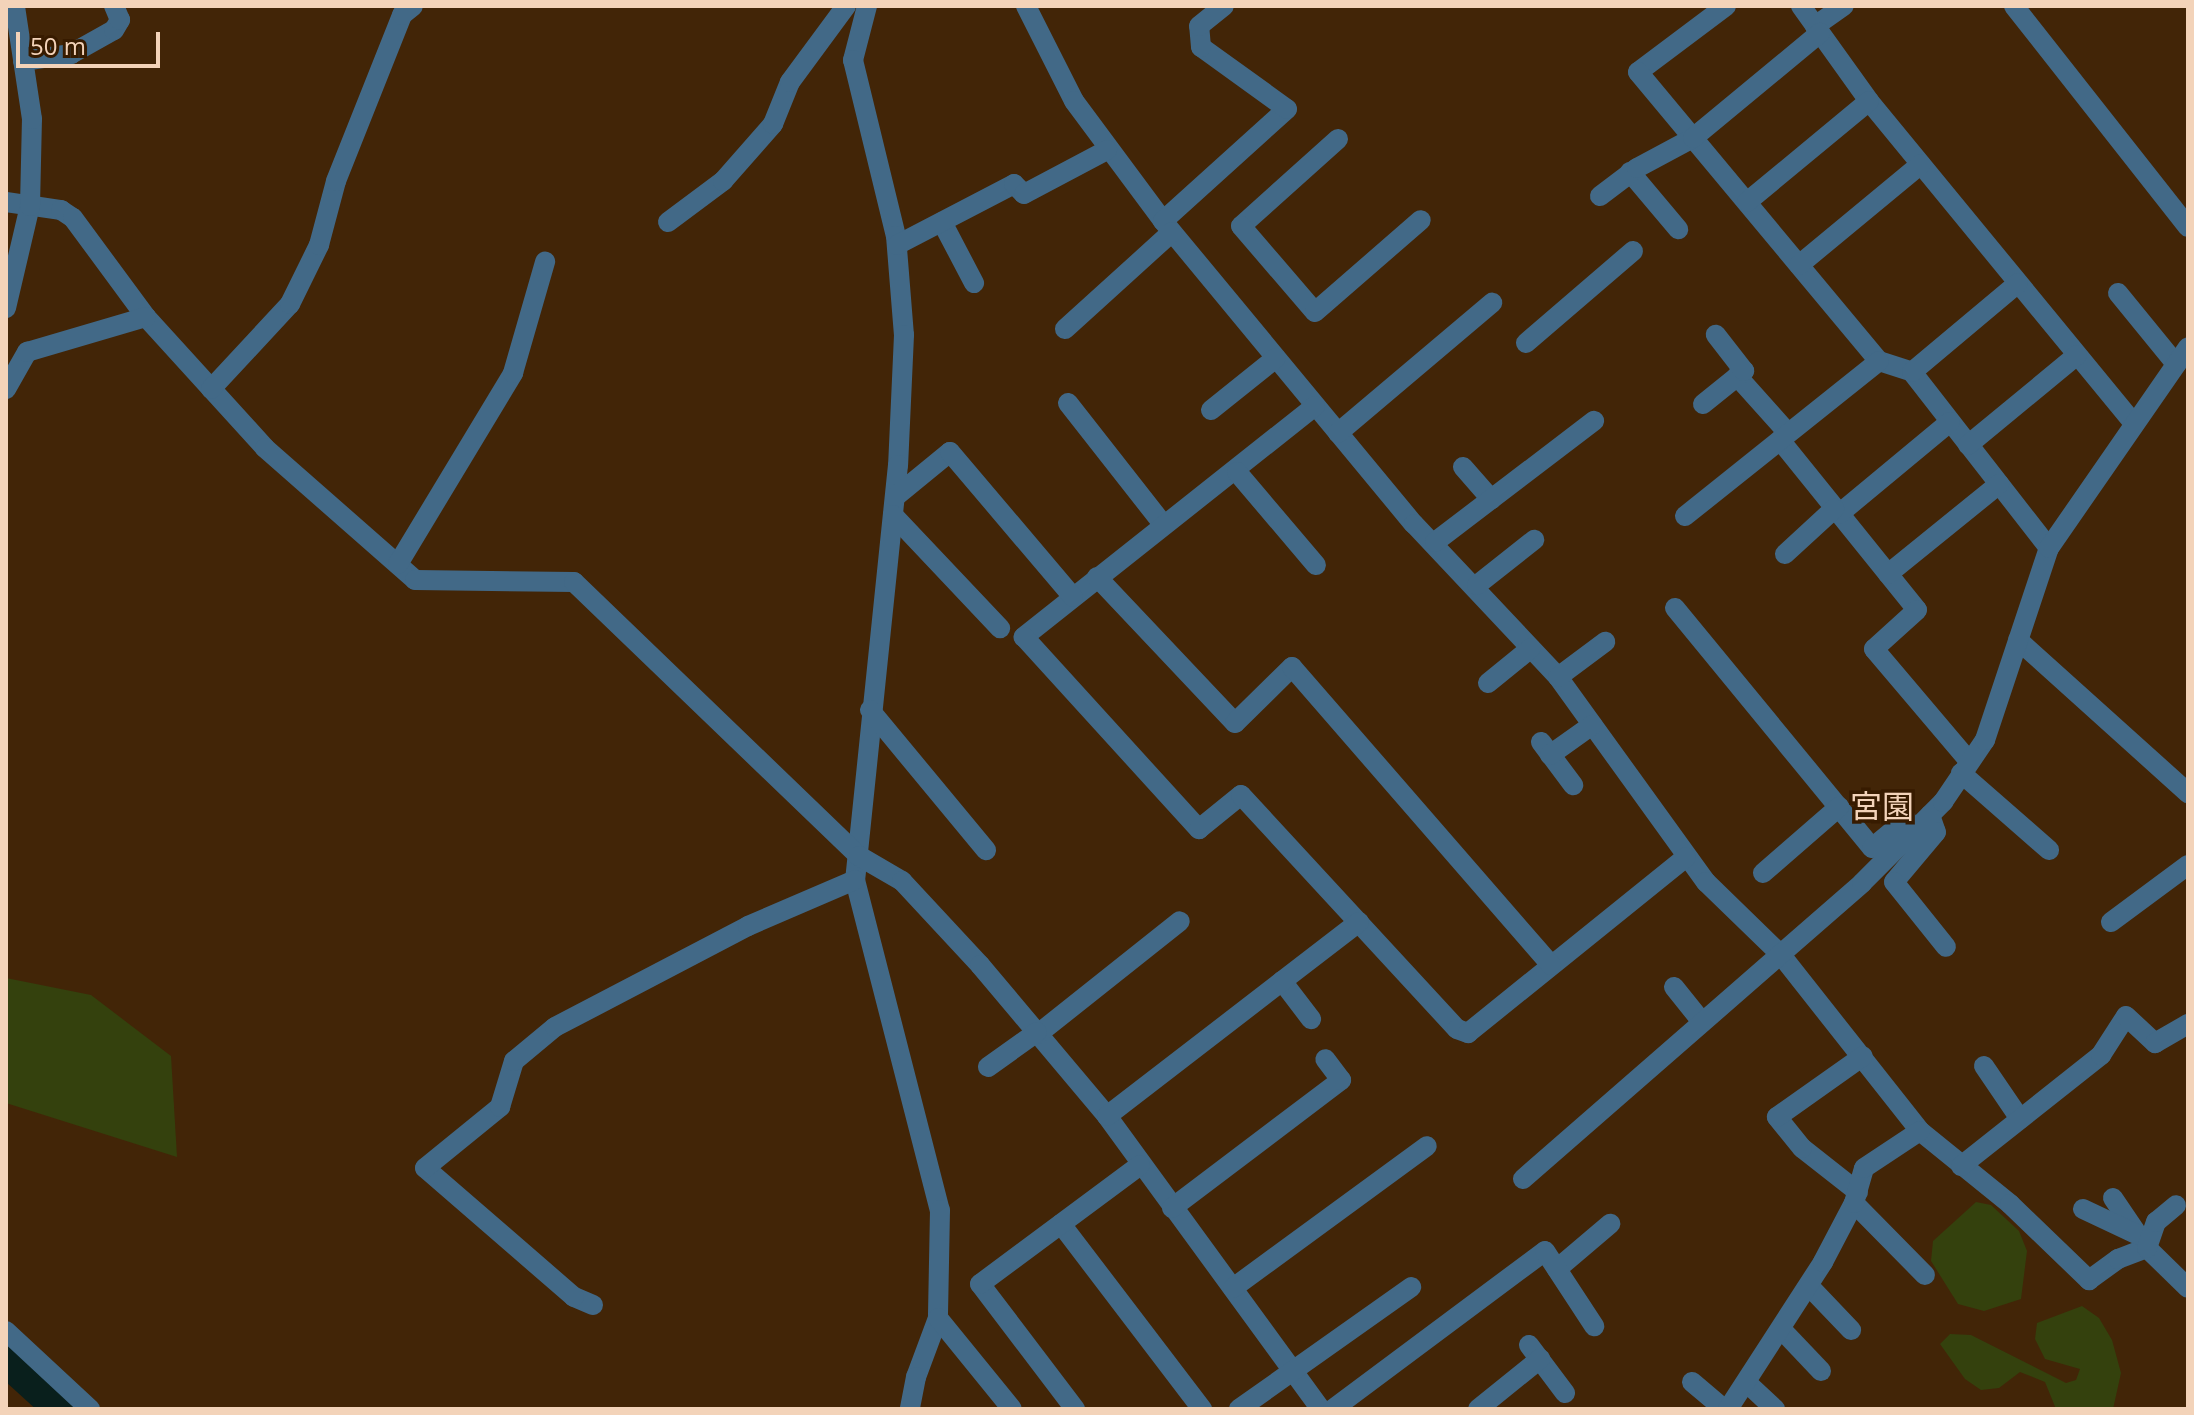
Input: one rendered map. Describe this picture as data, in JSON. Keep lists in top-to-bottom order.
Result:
{
  "districts": ["宮園"],
  "scale_bar": "50 m"
}
